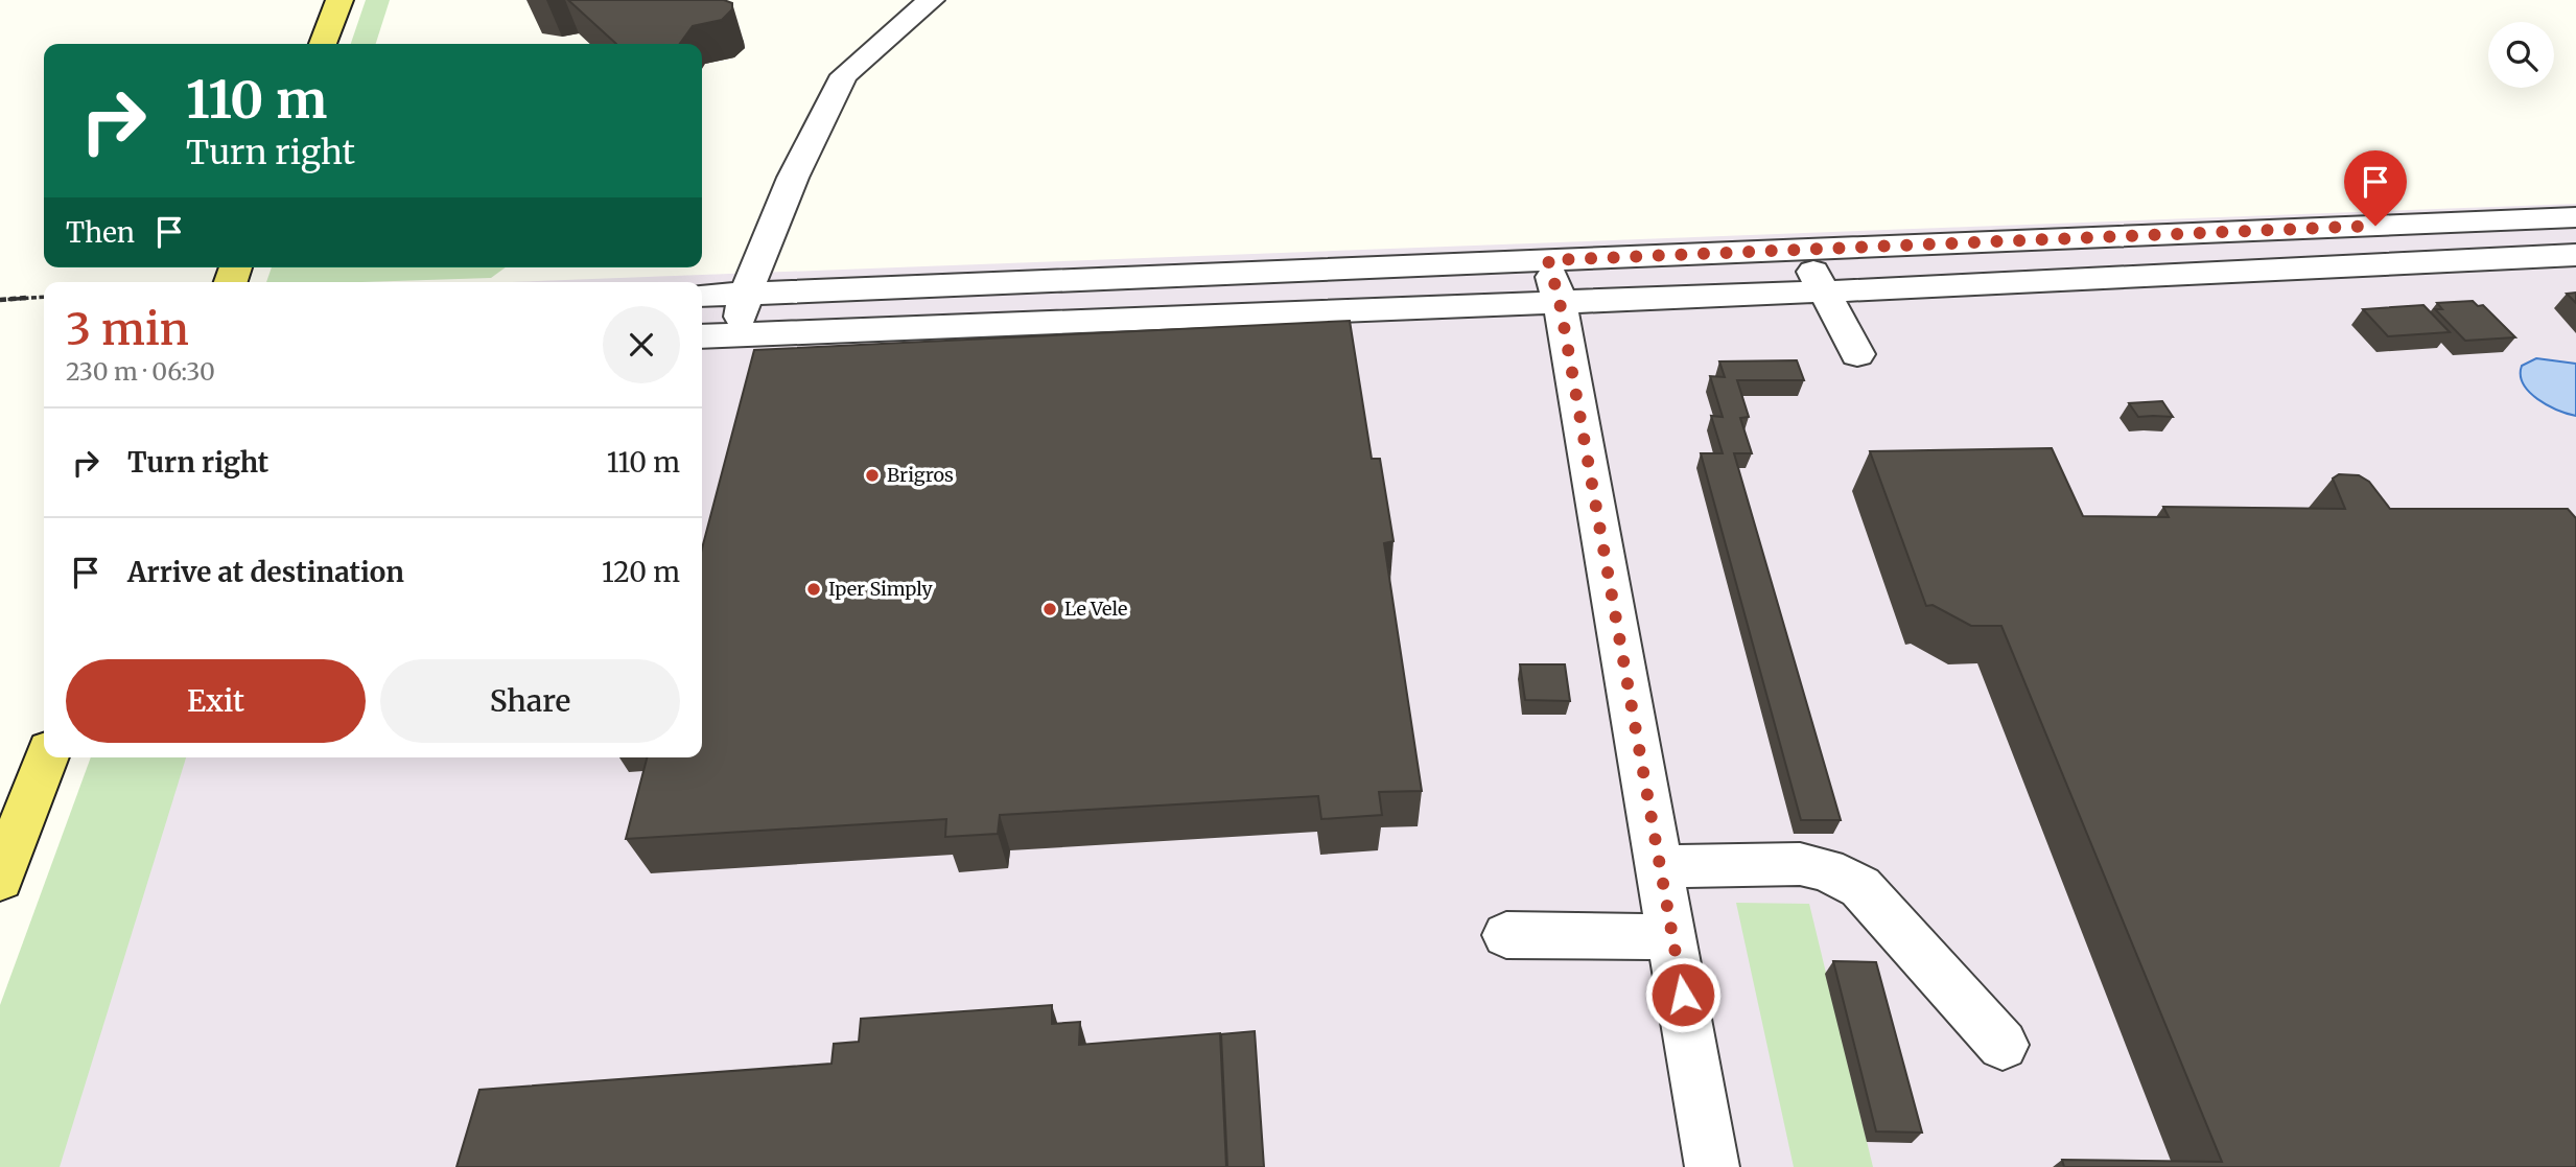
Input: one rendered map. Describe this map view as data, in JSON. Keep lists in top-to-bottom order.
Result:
{
  "places": ["Brigros", "Iper Simply", "Le Vele"],
  "page": {
    "turn": ["110 m", "Turn right"],
    "then": "Then",
    "heading": ["3 min", "230 m · 06:30"],
    "list": [
      {
        "name": "Turn right",
        "value": "110 m"
      },
      {
        "name": "Arrive at destination",
        "value": "120 m"
      }
    ],
    "buttons": ["Exit", "Share"]
  }
}
